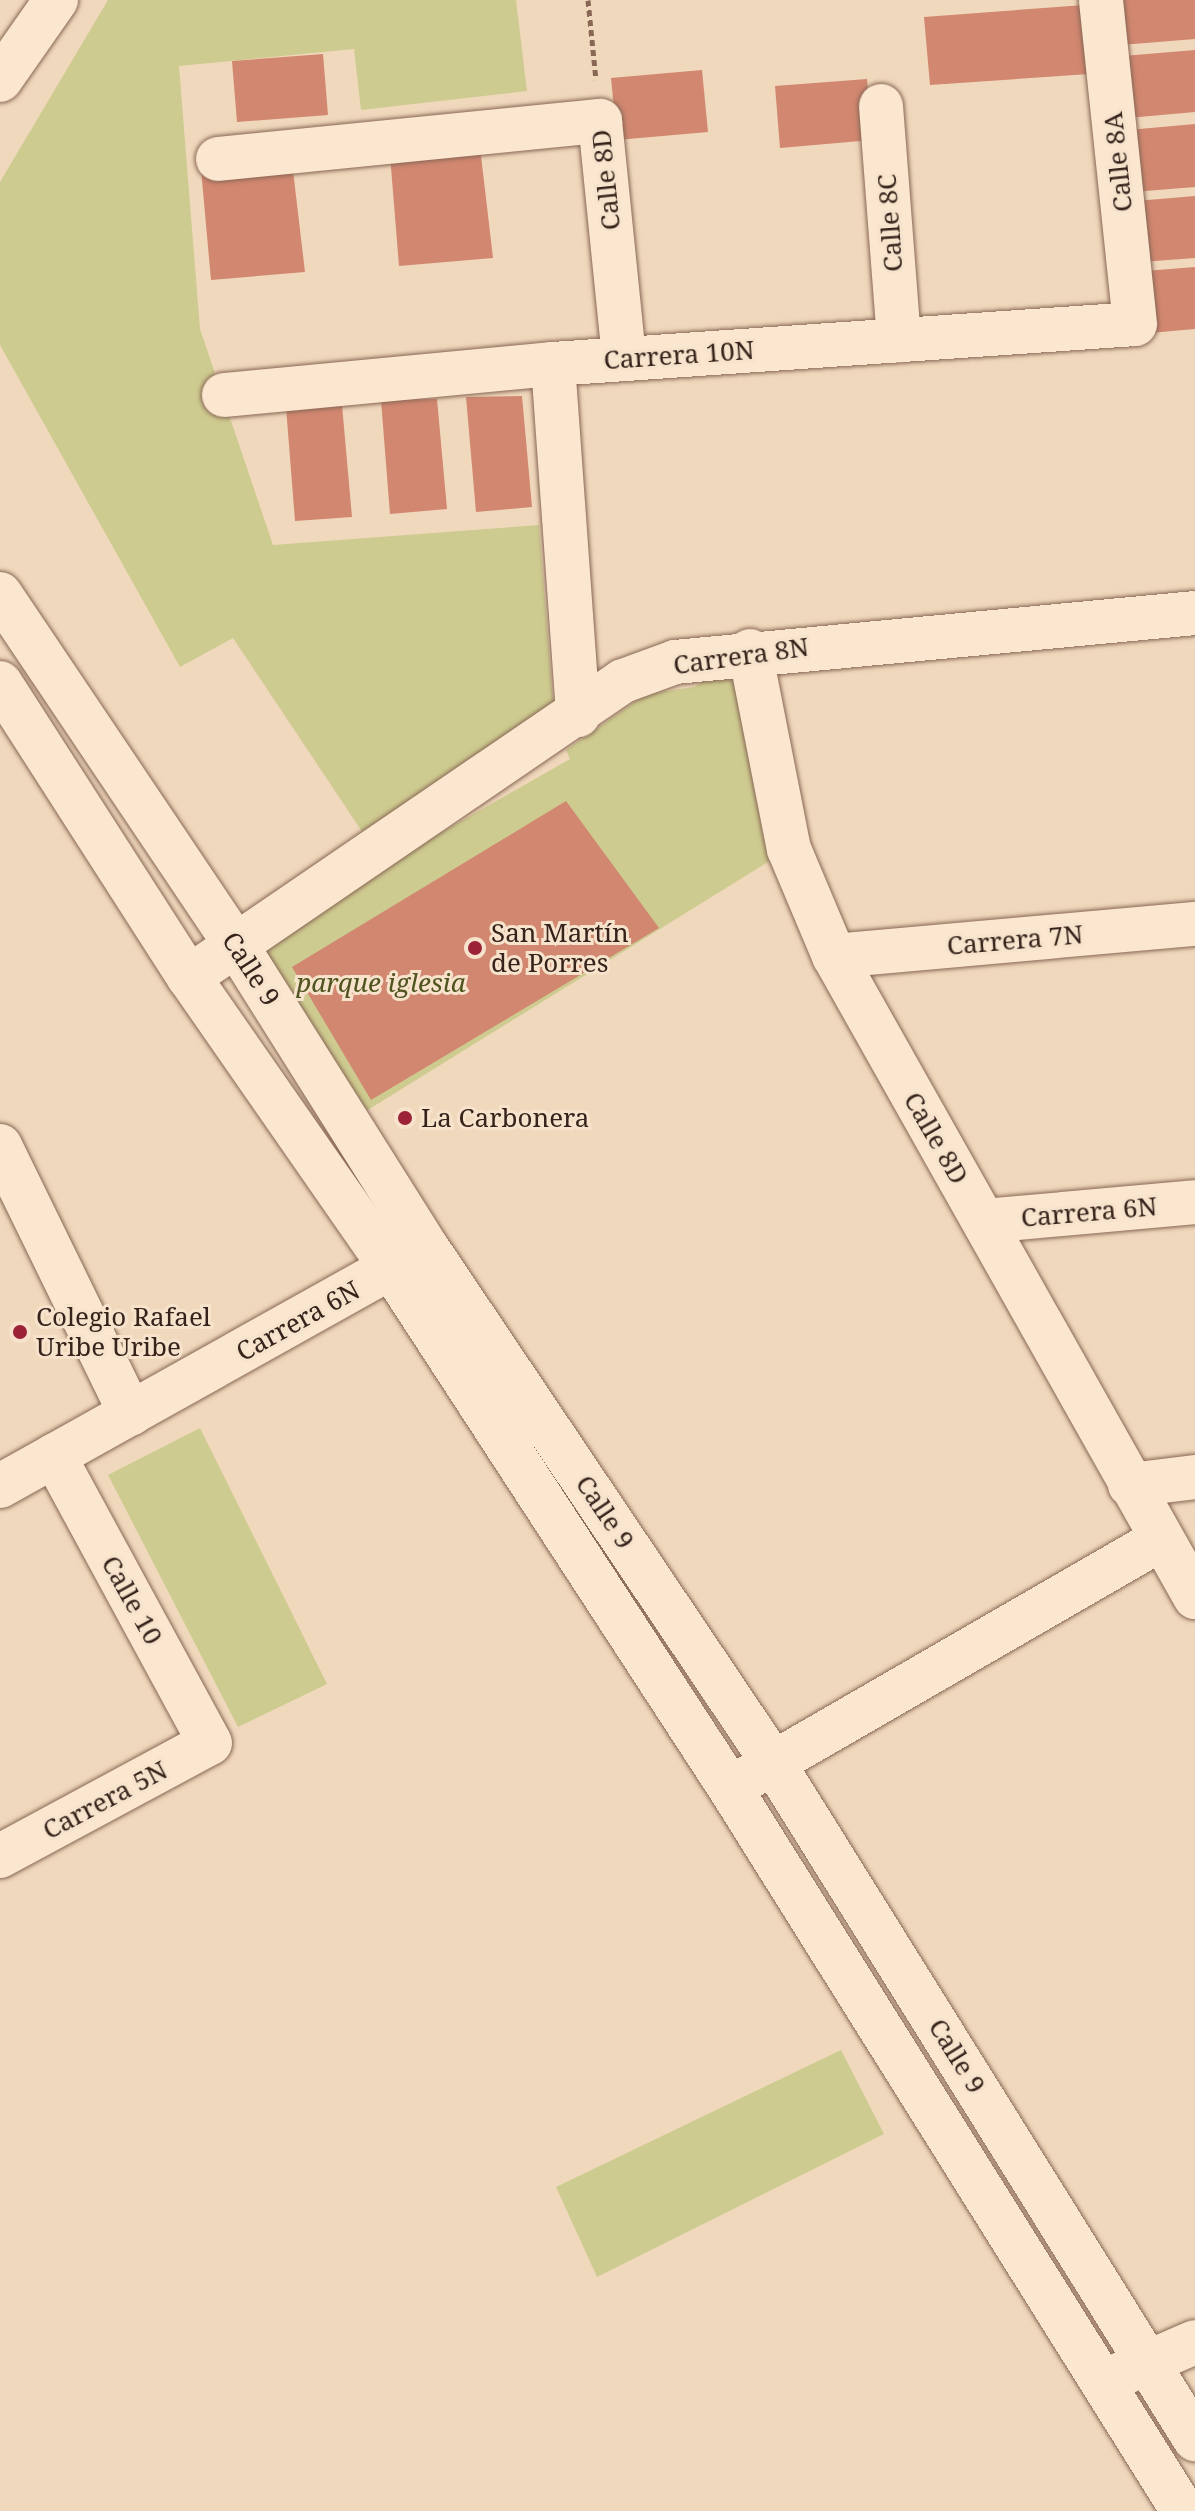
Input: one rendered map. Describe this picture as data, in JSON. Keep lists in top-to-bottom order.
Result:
{
  "streets": {
    "street": [
      "Calle 8A",
      "Calle 8D",
      "Calle 8C",
      "Carrera 10N",
      "Carrera 8N",
      "Carrera 7N",
      "Calle 9",
      "Carrera 6N",
      "Calle 10",
      "Carrera 5N"
    ]
  },
  "crossings": [
    ["Calle 8A", "Carrera 10N"],
    ["Calle 8D", "Carrera 10N"],
    ["Calle 8D", "Carrera 8N"],
    ["Calle 8D", "Carrera 7N"],
    ["Calle 8D", "Carrera 6N"],
    ["Calle 8C", "Carrera 10N"],
    ["Carrera 8N", "Calle 9"],
    ["Calle 9", "Carrera 6N"],
    ["Carrera 6N", "Calle 10"],
    ["Calle 10", "Carrera 5N"]
  ],
  "parks": ["parque iglesia"],
  "places": ["San Martín de Porres", "La Carbonera", "Colegio Rafael Uribe Uribe"]
}
